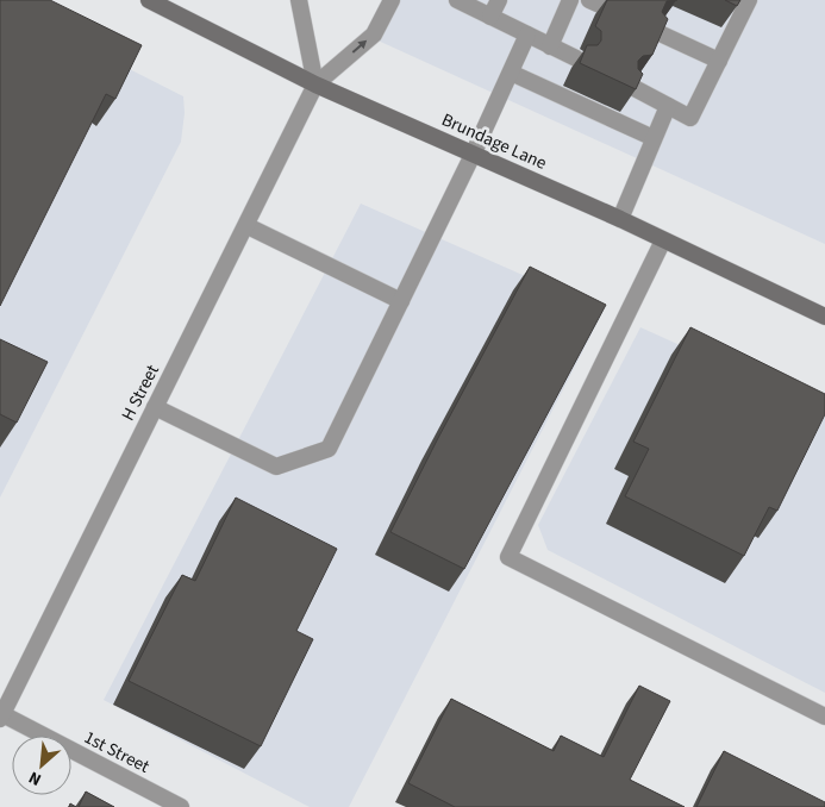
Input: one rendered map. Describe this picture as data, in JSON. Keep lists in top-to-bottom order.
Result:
{
  "streets": {
    "main road": ["Brundage Lane"],
    "street": ["H Street", "1st Street"]
  },
  "crossings": [
    ["Brundage Lane", "H Street"],
    ["H Street", "1st Street"]
  ],
  "north": "bottom left"
}
